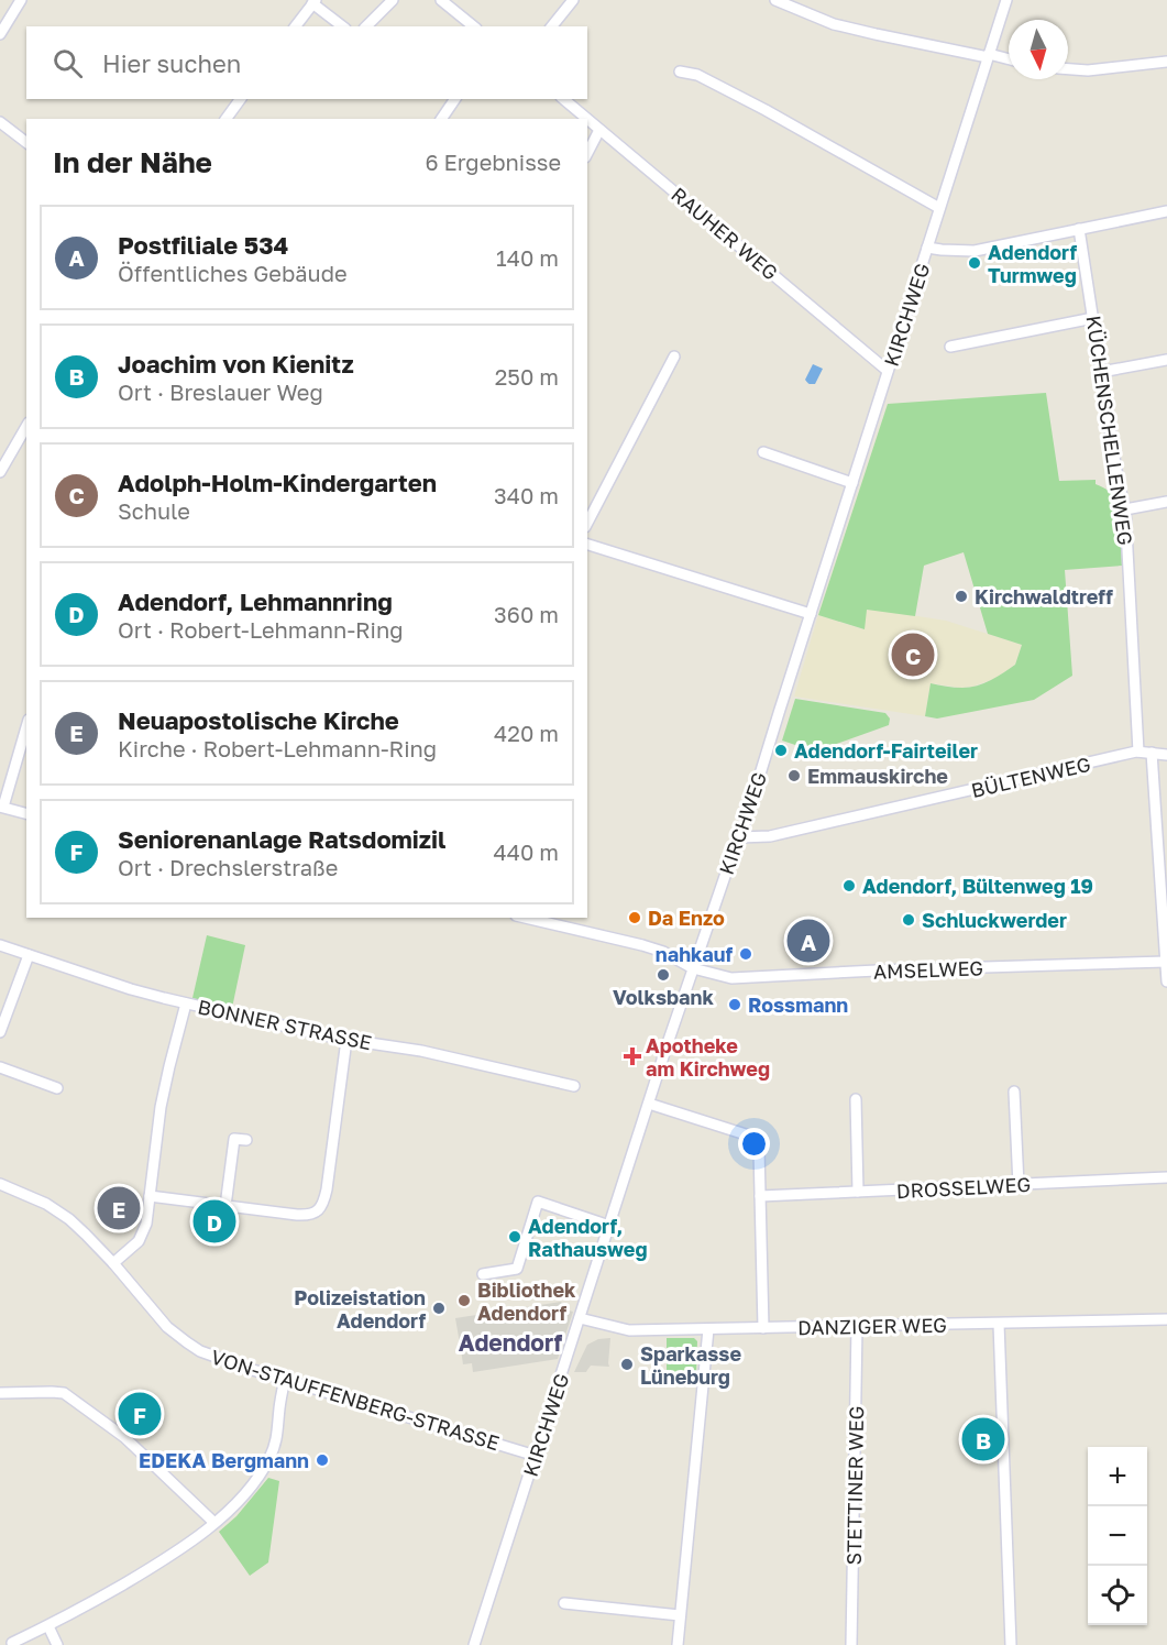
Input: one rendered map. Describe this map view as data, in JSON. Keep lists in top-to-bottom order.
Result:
{
  "streets": {
    "street": [
      "RAUHER WEG",
      "KIRCHWEG",
      "KÜCHENSCHELLENWEG",
      "BÜLTENWEG",
      "AMSELWEG",
      "BONNER STRASSE",
      "DROSSELWEG",
      "DANZIGER WEG",
      "VON-STAUFFENBERG-STRASSE",
      "STETTINER WEG"
    ]
  },
  "crossings": [
    ["RAUHER WEG", "KIRCHWEG"],
    ["KIRCHWEG", "BÜLTENWEG"],
    ["KIRCHWEG", "AMSELWEG"],
    ["KIRCHWEG", "DANZIGER WEG"],
    ["KIRCHWEG", "VON-STAUFFENBERG-STRASSE"],
    ["KÜCHENSCHELLENWEG", "BÜLTENWEG"],
    ["DANZIGER WEG", "STETTINER WEG"]
  ],
  "districts": ["Adendorf"],
  "places": {
    "other": [
      "Adendorf Turmweg",
      "Kirchwaldtreff",
      "Adendorf-Fairteiler",
      "Emmauskirche",
      "Adendorf, Bültenweg 19",
      "Da Enzo",
      "Schluckwerder",
      "nahkauf",
      "Volksbank",
      "Rossmann",
      "Adendorf, Rathausweg",
      "Bibliothek Adendorf",
      "Polizeistation Adendorf",
      "Sparkasse Lüneburg",
      "EDEKA Bergmann"
    ],
    "health": ["Apotheke am Kirchweg"]
  },
  "north": "bottom",
  "page": {
    "search": "Hier suchen",
    "heading": ["In der Nähe", "6 Ergebnisse"],
    "list": [
      {
        "mark": "A",
        "name": "Postfiliale 534",
        "note": "Öffentliches Gebäude",
        "value": "140 m"
      },
      {
        "mark": "B",
        "name": "Joachim von Kienitz",
        "note": "Ort · Breslauer Weg",
        "value": "250 m"
      },
      {
        "mark": "C",
        "name": "Adolph-Holm-Kindergarten",
        "note": "Schule",
        "value": "340 m"
      },
      {
        "mark": "D",
        "name": "Adendorf, Lehmannring",
        "note": "Ort · Robert-Lehmann-Ring",
        "value": "360 m"
      },
      {
        "mark": "E",
        "name": "Neuapostolische Kirche",
        "note": "Kirche · Robert-Lehmann-Ring",
        "value": "420 m"
      },
      {
        "mark": "F",
        "name": "Seniorenanlage Ratsdomizil",
        "note": "Ort · Drechslerstraße",
        "value": "440 m"
      }
    ],
    "pins": [
      "C",
      "A",
      "E",
      "D",
      "F",
      "B"
    ],
    "map_buttons": ["+", "−"]
  }
}
